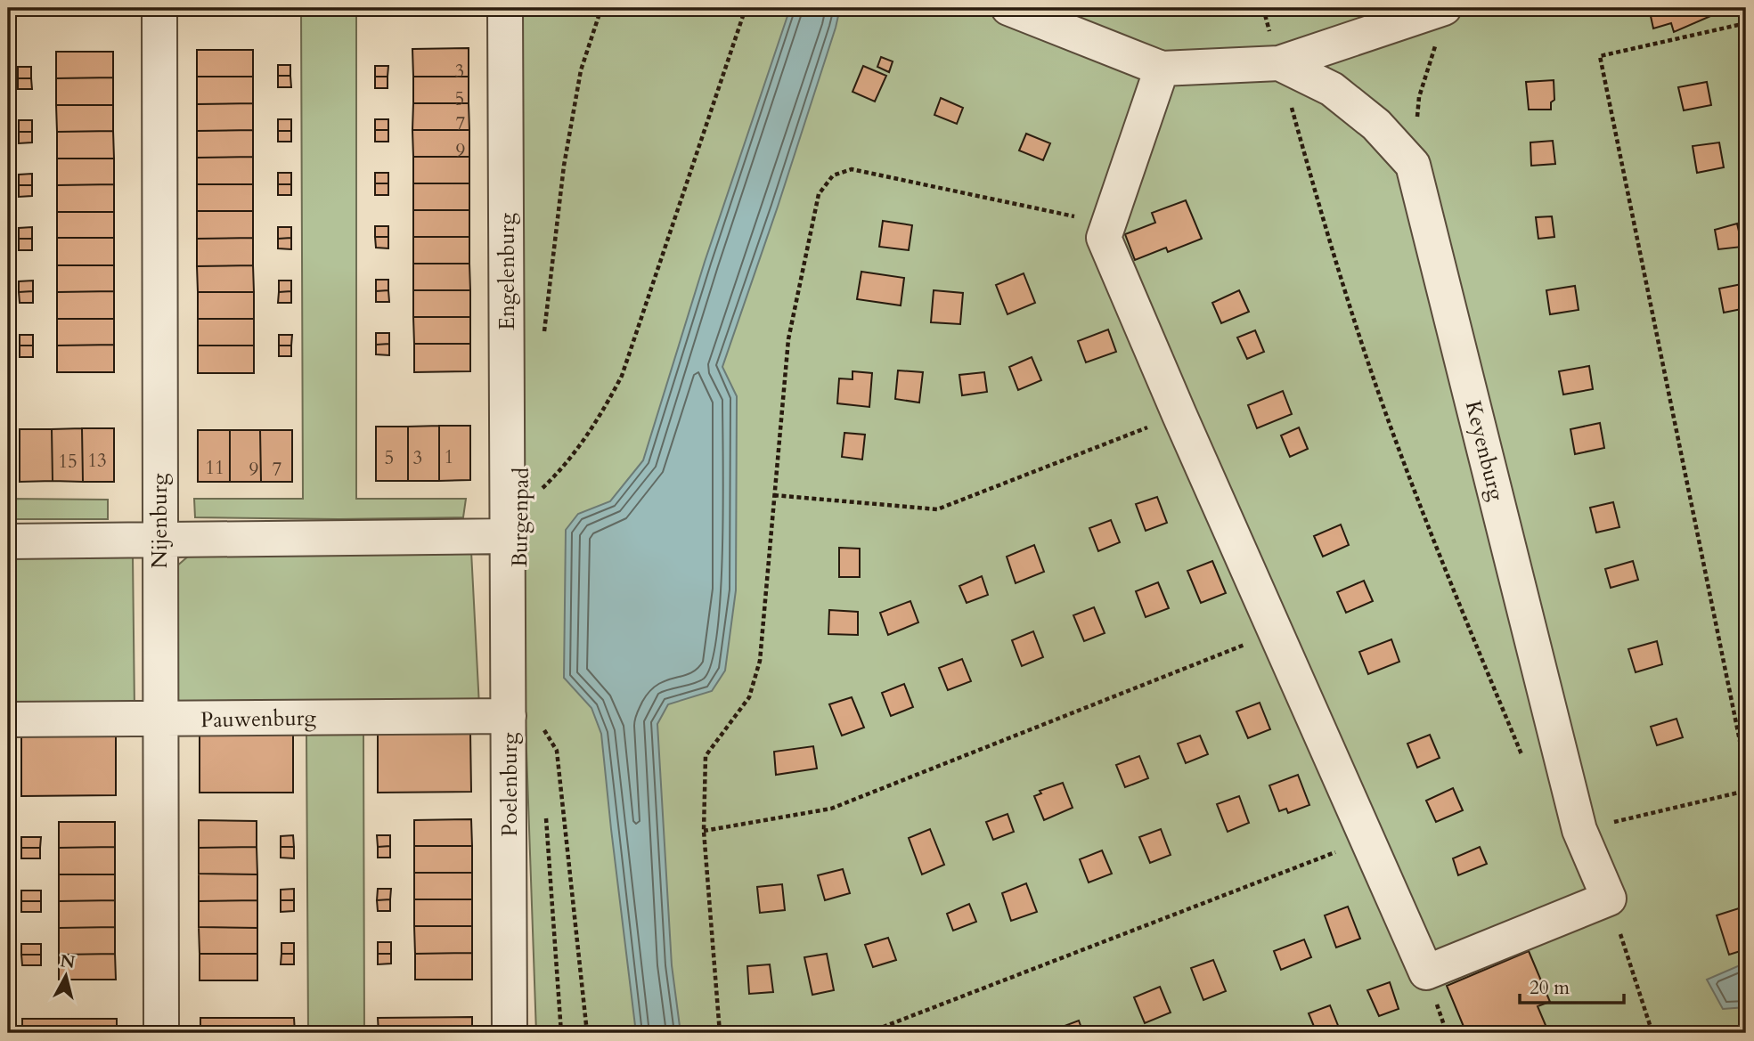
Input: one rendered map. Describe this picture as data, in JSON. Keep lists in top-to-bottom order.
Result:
{
  "streets": {
    "street": [
      "Engelenburg",
      "Keyenburg",
      "Nijenburg",
      "Pauwenburg",
      "Poelenburg"
    ]
  },
  "crossings": [
    ["Engelenburg", "Poelenburg"],
    ["Nijenburg", "Pauwenburg"],
    ["Pauwenburg", "Poelenburg"]
  ],
  "house_numbers": [
    "3",
    "5",
    "7",
    "9",
    "1",
    "5",
    "3",
    "13",
    "15",
    "11",
    "9",
    "7"
  ],
  "scale_bar": "20 m",
  "north": "top"
}
